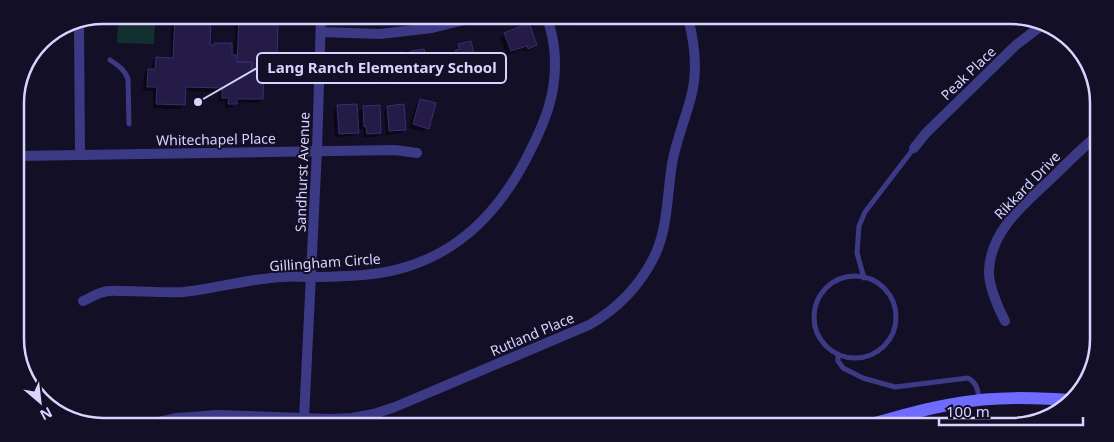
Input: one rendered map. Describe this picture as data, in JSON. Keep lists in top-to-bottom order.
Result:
{
  "streets": {
    "street": [
      "Peak Place",
      "Whitechapel Place",
      "Sandhurst Avenue",
      "Rikkard Drive",
      "Gillingham Circle",
      "Rutland Place"
    ]
  },
  "crossings": [
    ["Whitechapel Place", "Sandhurst Avenue"],
    ["Sandhurst Avenue", "Gillingham Circle"]
  ],
  "places": ["Lang Ranch Elementary School"],
  "scale_bar": "100 m",
  "north": "bottom right"
}
